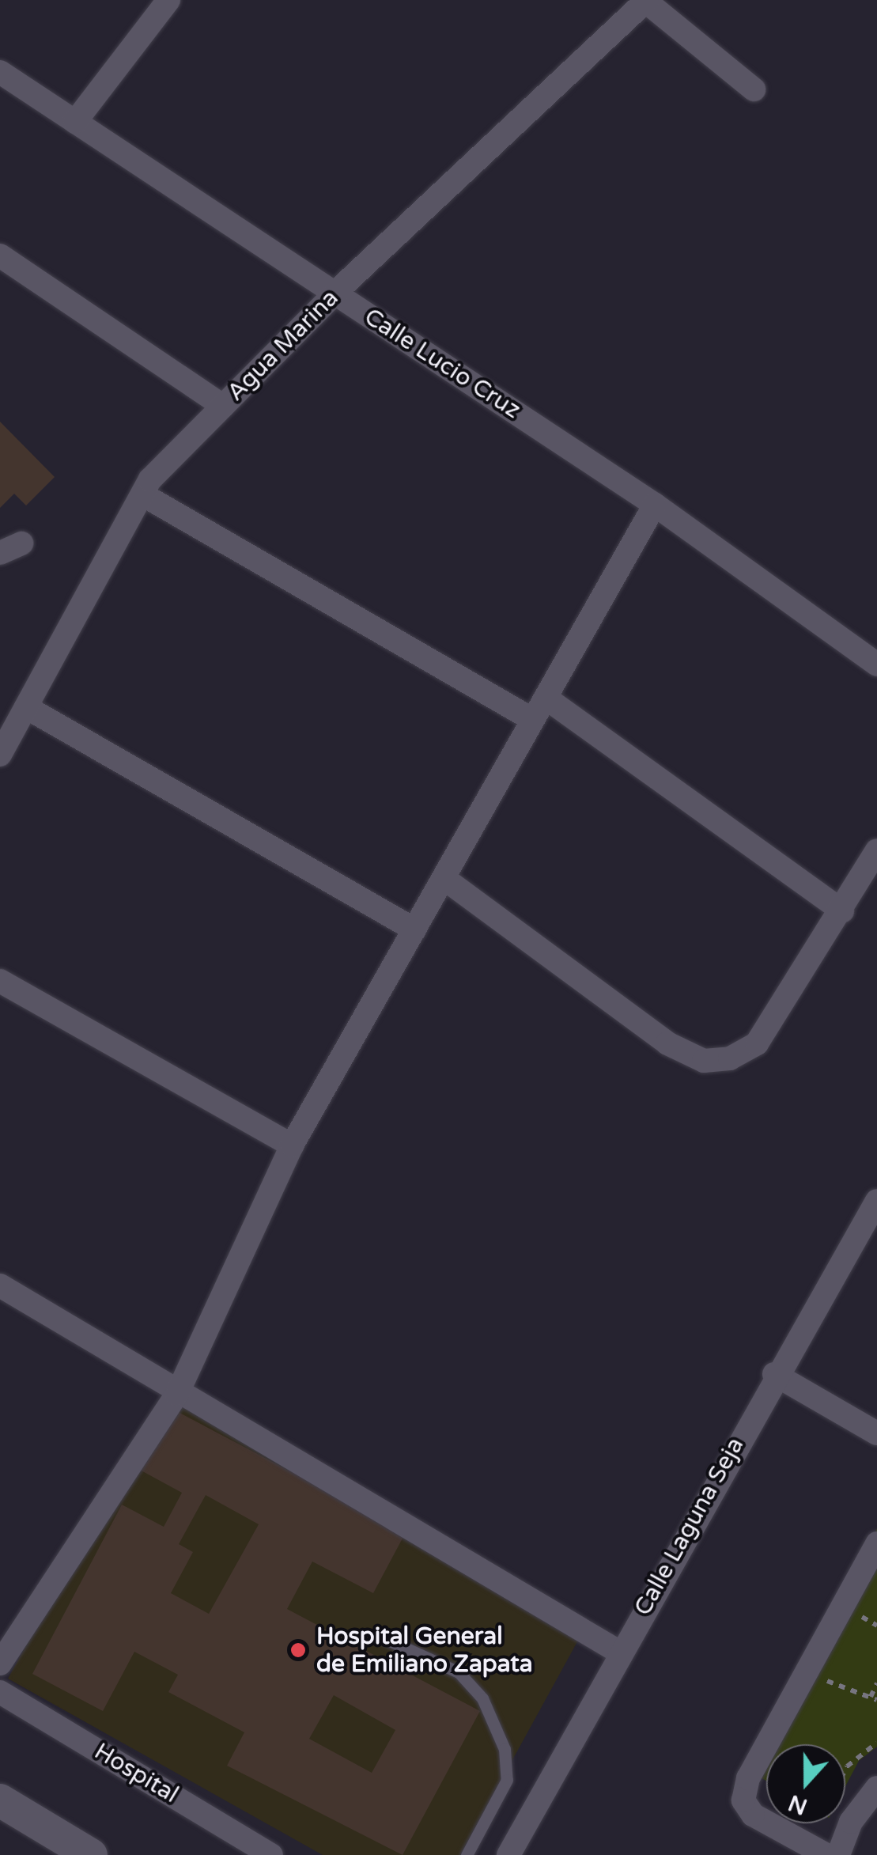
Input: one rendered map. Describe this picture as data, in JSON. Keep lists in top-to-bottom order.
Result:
{
  "streets": {
    "street": [
      "Agua Marina",
      "Calle Lucio Cruz",
      "Calle Laguna Seja",
      "Hospital"
    ]
  },
  "crossings": [
    ["Agua Marina", "Calle Lucio Cruz"]
  ],
  "places": ["Hospital General de Emiliano Zapata"],
  "north": "bottom"
}
